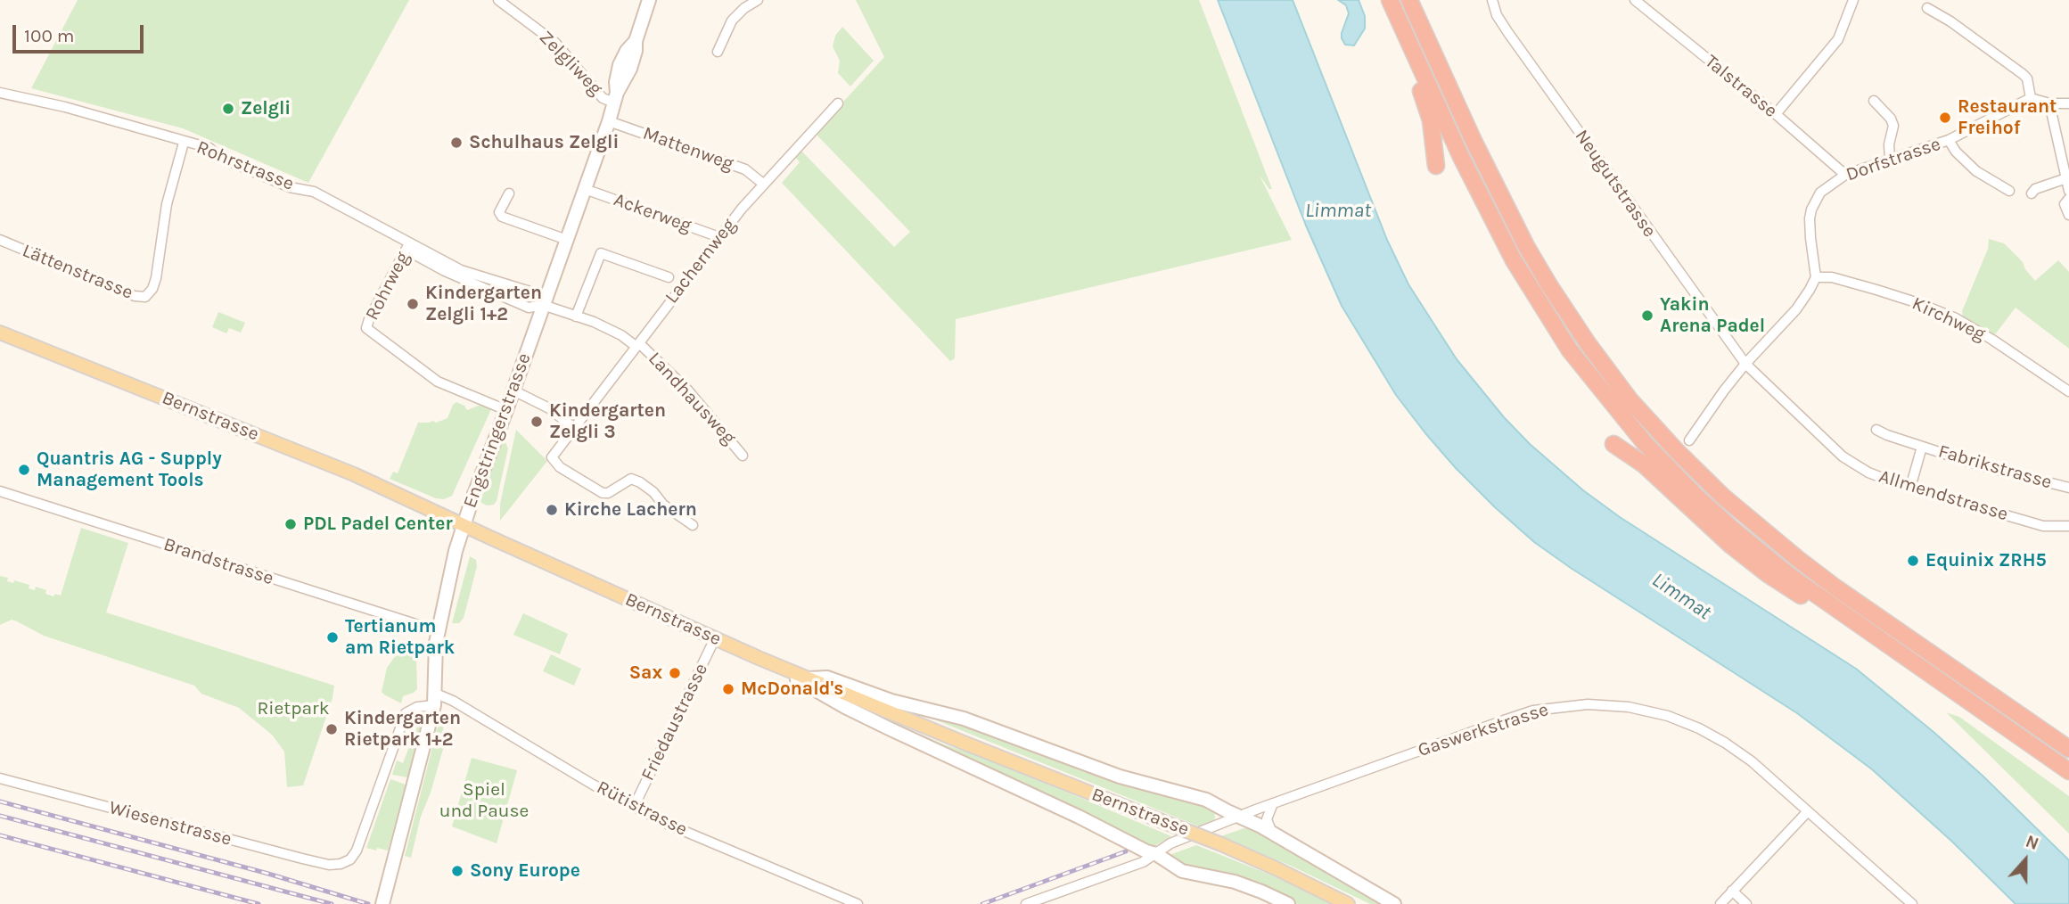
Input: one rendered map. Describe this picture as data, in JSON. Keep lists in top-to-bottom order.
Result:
{
  "streets": {
    "main road": ["Bernstrasse"],
    "street": [
      "Zelgliweg",
      "Talstrasse",
      "Mattenweg",
      "Dorfstrasse",
      "Rohrstrasse",
      "Neugutstrasse",
      "Ackerweg",
      "Lachernweg",
      "Lättenstrasse",
      "Rohrweg",
      "Kirchweg",
      "Landhausweg",
      "Engstringerstrasse",
      "Fabrikstrasse",
      "Allmendstrasse",
      "Brandstrasse",
      "Friedaustrasse",
      "Gaswerkstrasse",
      "Rütistrasse",
      "Wiesenstrasse"
    ]
  },
  "crossings": [
    ["Zelgliweg", "Engstringerstrasse"],
    ["Talstrasse", "Dorfstrasse"],
    ["Mattenweg", "Lachernweg"],
    ["Mattenweg", "Engstringerstrasse"],
    ["Dorfstrasse", "Kirchweg"],
    ["Rohrstrasse", "Lättenstrasse"],
    ["Rohrstrasse", "Rohrweg"],
    ["Rohrstrasse", "Landhausweg"],
    ["Rohrstrasse", "Engstringerstrasse"],
    ["Neugutstrasse", "Allmendstrasse"],
    ["Ackerweg", "Lachernweg"],
    ["Ackerweg", "Engstringerstrasse"],
    ["Lachernweg", "Landhausweg"],
    ["Rohrweg", "Engstringerstrasse"],
    ["Landhausweg", "Engstringerstrasse"],
    ["Bernstrasse", "Engstringerstrasse"],
    ["Bernstrasse", "Friedaustrasse"],
    ["Engstringerstrasse", "Brandstrasse"],
    ["Engstringerstrasse", "Rütistrasse"],
    ["Engstringerstrasse", "Wiesenstrasse"],
    ["Fabrikstrasse", "Allmendstrasse"],
    ["Friedaustrasse", "Rütistrasse"],
    ["Rütistrasse", "Wiesenstrasse"]
  ],
  "water": ["Limmat"],
  "parks": ["Rietpark", "Spiel und Pause"],
  "places": [
    "Zelgli",
    "Restaurant Freihof",
    "Schulhaus Zelgli",
    "Kindergarten Zelgli 1+2",
    "Yakin Arena Padel",
    "Kindergarten Zelgli 3",
    "Quantris AG - Supply Management Tools",
    "Kirche Lachern",
    "PDL Padel Center",
    "Equinix ZRH5",
    "Tertianum am Rietpark",
    "Sax",
    "McDonald's",
    "Kindergarten Rietpark 1+2",
    "Sony Europe"
  ],
  "scale_bar": "100 m",
  "north": "top"
}
